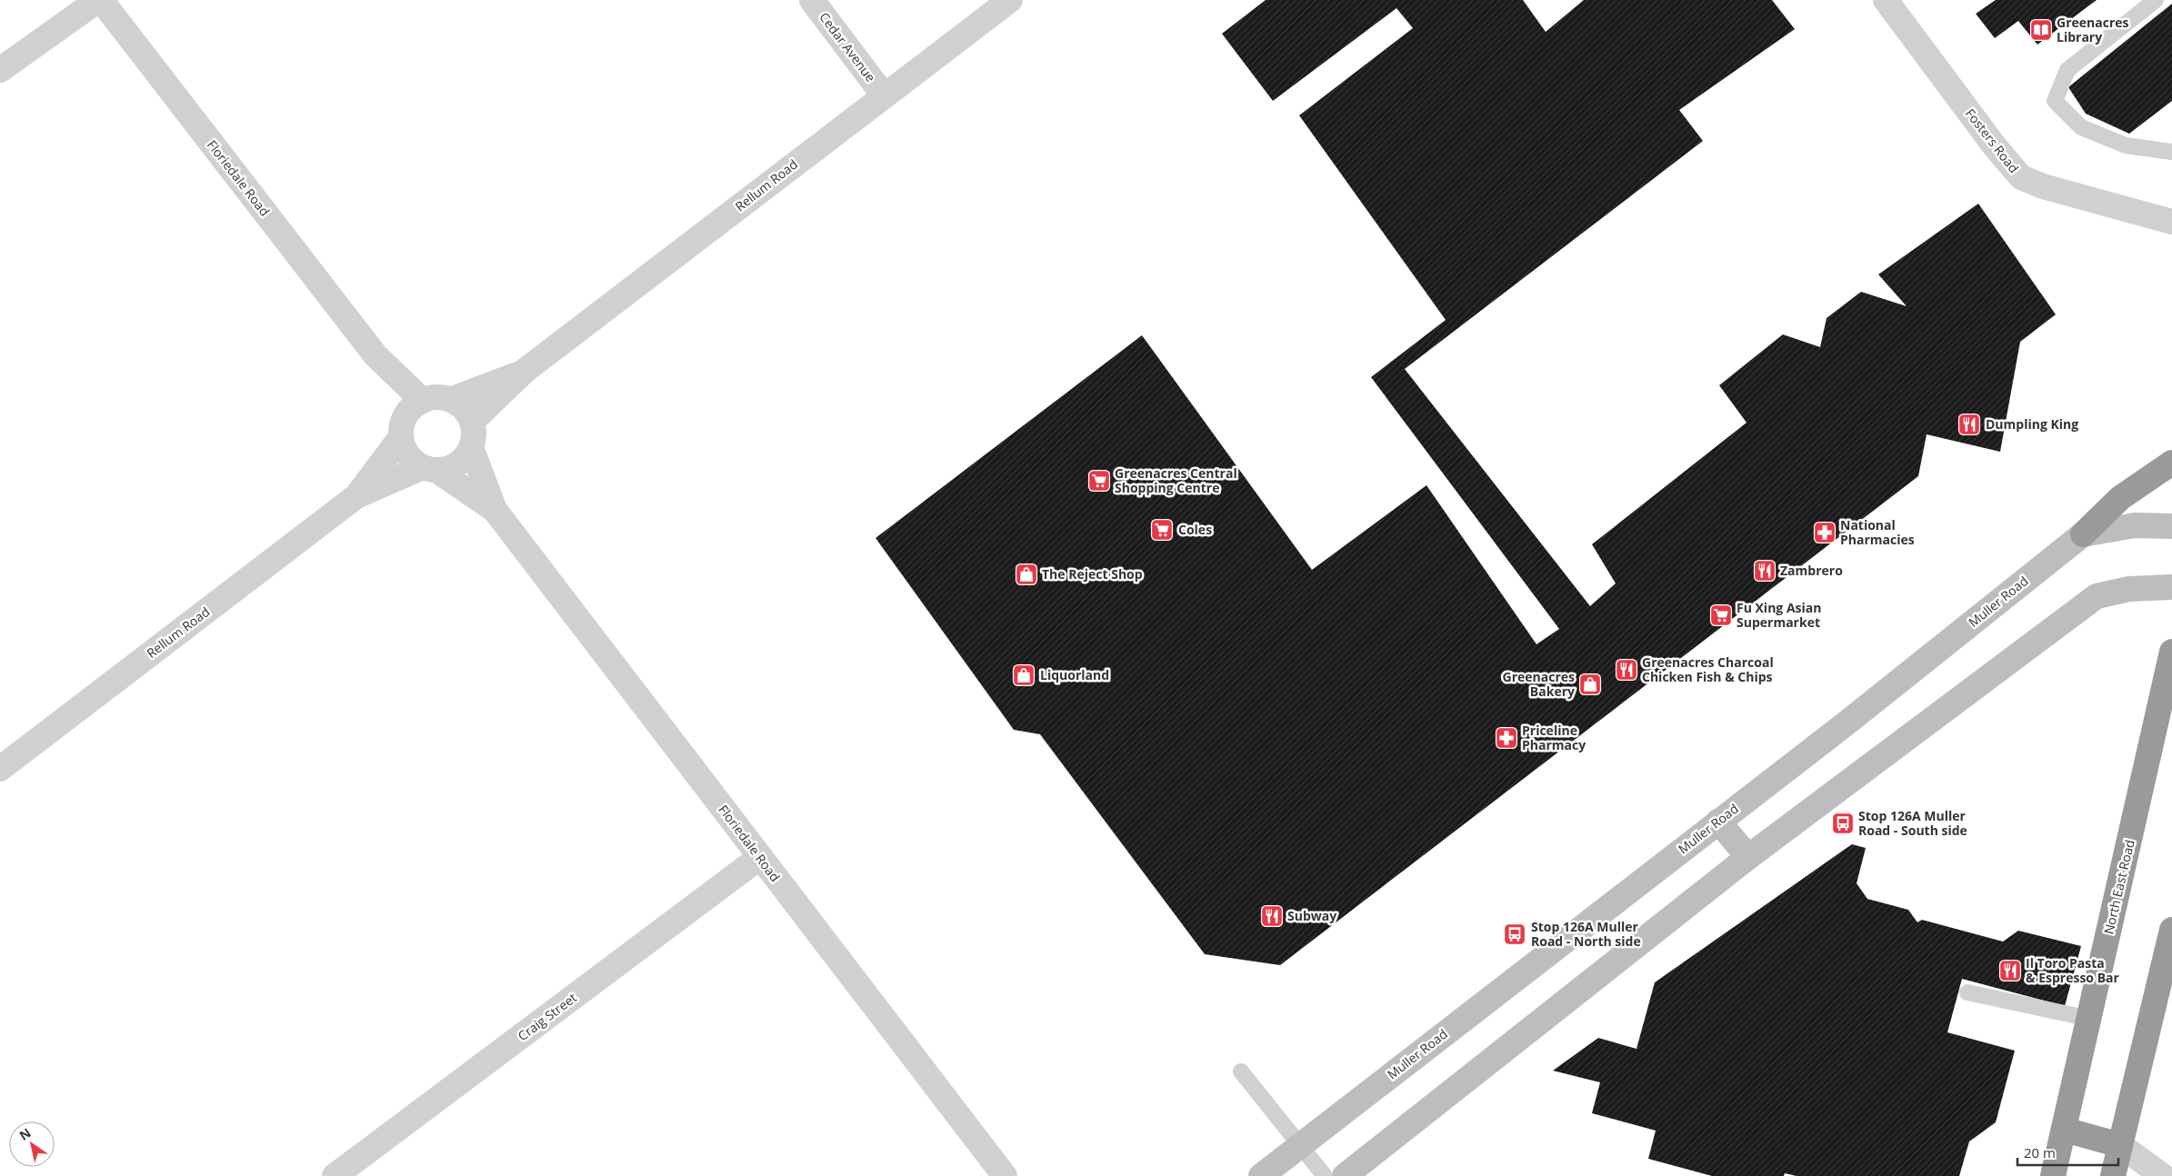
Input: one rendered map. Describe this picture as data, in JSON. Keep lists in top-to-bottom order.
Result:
{
  "streets": {
    "highway": ["North East Road"],
    "main road": ["Muller Road"],
    "street": [
      "Cedar Avenue",
      "Fosters Road",
      "Floriedale Road",
      "Rellum Road",
      "Craig Street"
    ]
  },
  "crossings": [
    ["Cedar Avenue", "Rellum Road"],
    ["Floriedale Road", "Rellum Road"],
    ["Floriedale Road", "Craig Street"]
  ],
  "places": {
    "library": ["Greenacres Library"],
    "restaurant": [
      "Dumpling King",
      "Zambrero",
      "Greenacres Charcoal Chicken Fish & Chips",
      "Subway",
      "Il Toro Pasta & Espresso Bar"
    ],
    "supermarket": ["Greenacres Central Shopping Centre", "Coles", "Fu Xing Asian Supermarket"],
    "pharmacy": ["National Pharmacies", "Priceline Pharmacy"],
    "shop": ["The Reject Shop", "Liquorland", "Greenacres Bakery"],
    "bus stop": ["Stop 126A Muller Road - South side", "Stop 126A Muller Road - North side"]
  },
  "scale_bar": "20 m",
  "north": "top left"
}
